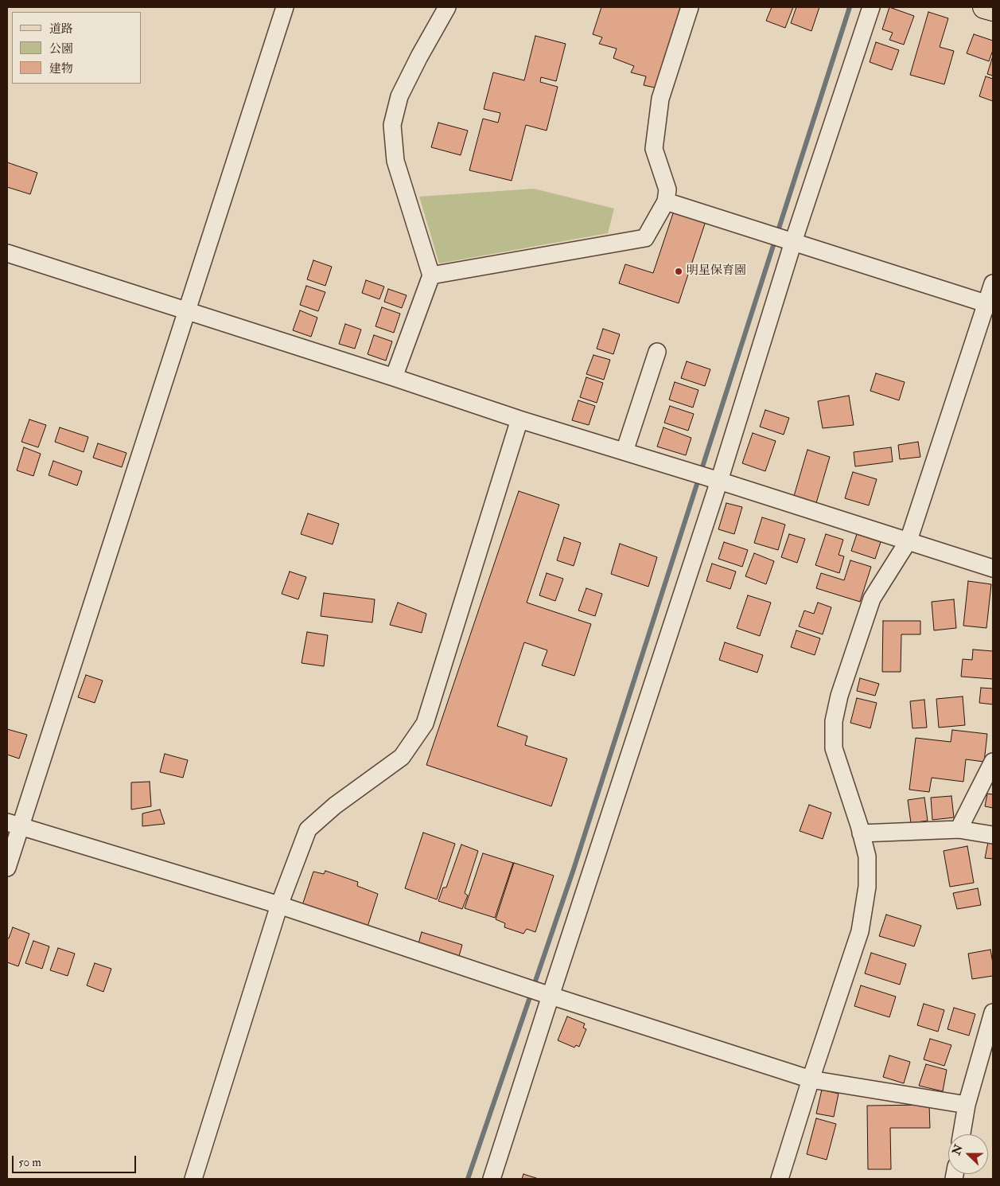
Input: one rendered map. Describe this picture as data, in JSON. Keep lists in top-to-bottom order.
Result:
{
  "places": ["明星保育園"],
  "legend": ["道路", "公園", "建物"],
  "scale_bar": "50 m",
  "north": "left"
}
